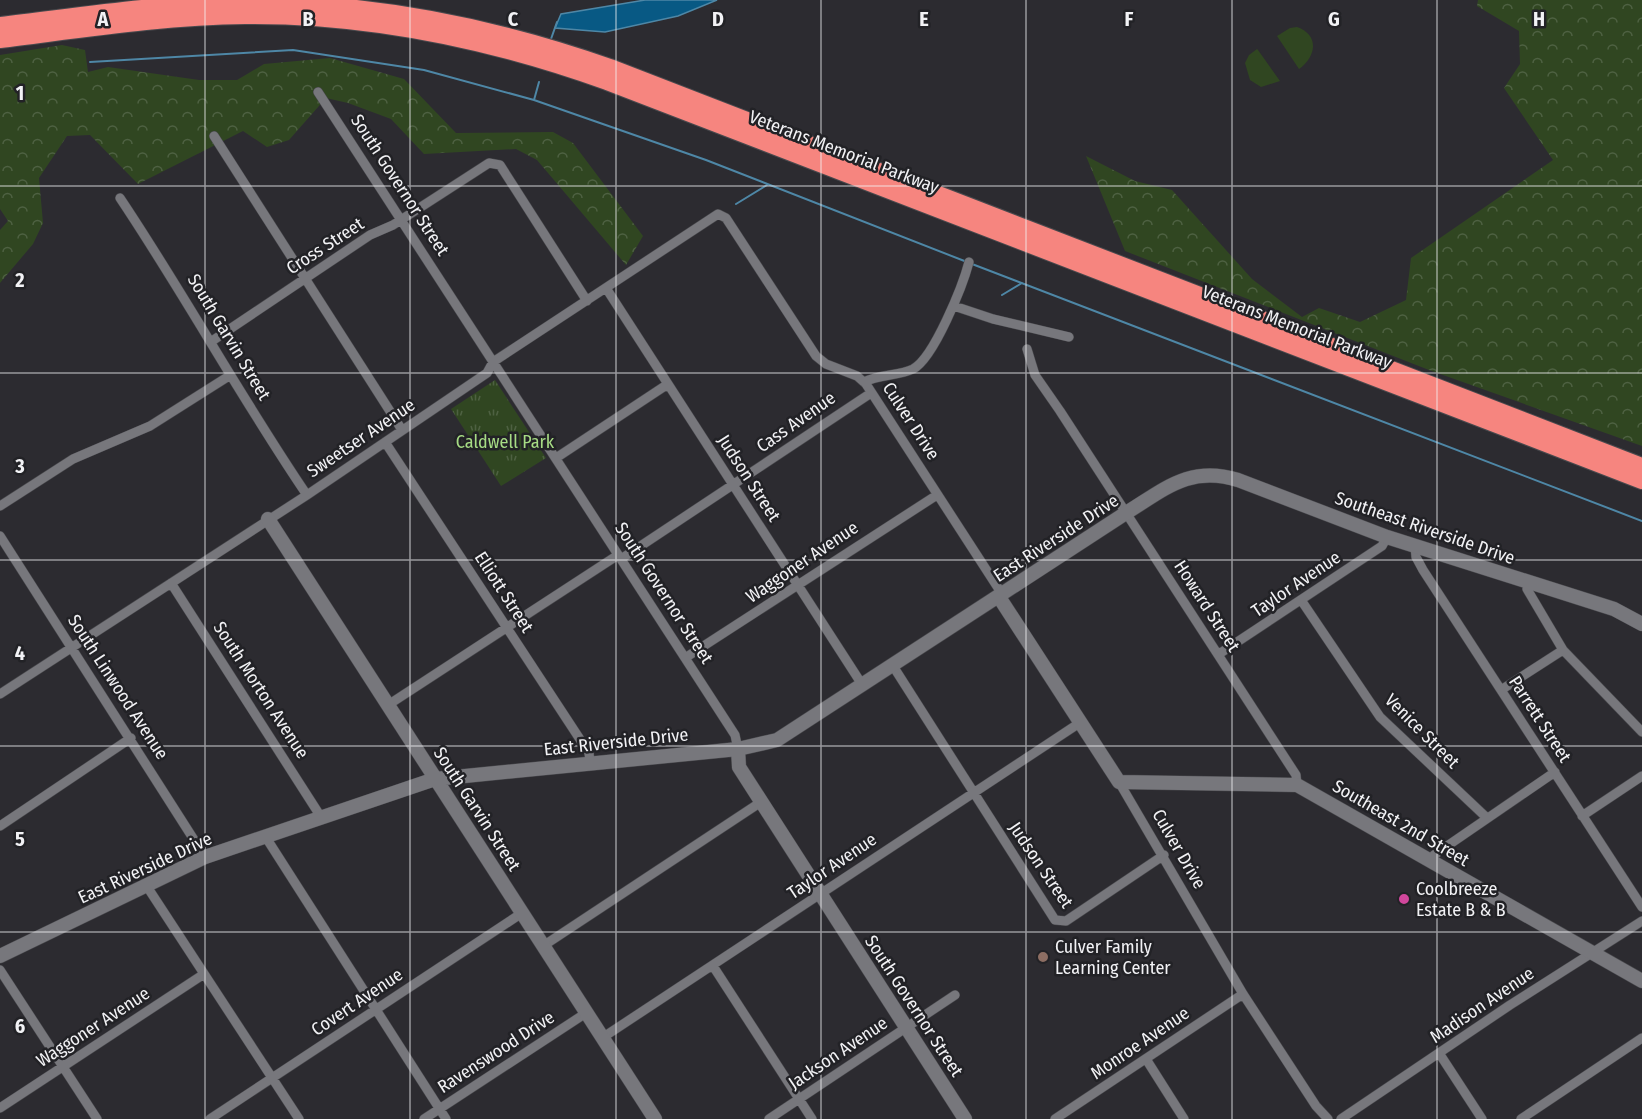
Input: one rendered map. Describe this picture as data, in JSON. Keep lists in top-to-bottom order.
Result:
{
  "streets": {
    "highway": ["Veterans Memorial Parkway"],
    "street": [
      "South Governor Street",
      "Cross Street",
      "South Garvin Street",
      "Culver Drive",
      "Cass Avenue",
      "Sweetser Avenue",
      "Judson Street",
      "Southeast Riverside Drive",
      "East Riverside Drive",
      "Waggoner Avenue",
      "Taylor Avenue",
      "Elliott Street",
      "Howard Street",
      "South Linwood Avenue",
      "South Morton Avenue",
      "Parrett Street",
      "Venice Street",
      "Southeast 2nd Street",
      "Covert Avenue",
      "Madison Avenue",
      "Monroe Avenue",
      "Ravenswood Drive",
      "Jackson Avenue"
    ]
  },
  "crossings": [
    ["South Governor Street", "Cross Street"],
    ["South Governor Street", "Cass Avenue"],
    ["South Governor Street", "Sweetser Avenue"],
    ["South Governor Street", "East Riverside Drive"],
    ["South Governor Street", "Waggoner Avenue"],
    ["South Governor Street", "Taylor Avenue"],
    ["South Governor Street", "Jackson Avenue"],
    ["Cross Street", "South Garvin Street"],
    ["Cross Street", "Sweetser Avenue"],
    ["South Garvin Street", "Cass Avenue"],
    ["South Garvin Street", "Sweetser Avenue"],
    ["South Garvin Street", "East Riverside Drive"],
    ["South Garvin Street", "Taylor Avenue"],
    ["South Garvin Street", "Covert Avenue"],
    ["South Garvin Street", "Ravenswood Drive"],
    ["Culver Drive", "Cass Avenue"],
    ["Culver Drive", "Sweetser Avenue"],
    ["Culver Drive", "Judson Street"],
    ["Culver Drive", "East Riverside Drive"],
    ["Culver Drive", "Waggoner Avenue"],
    ["Culver Drive", "Taylor Avenue"],
    ["Culver Drive", "Southeast 2nd Street"],
    ["Culver Drive", "Monroe Avenue"],
    ["Cass Avenue", "Judson Street"],
    ["Cass Avenue", "Elliott Street"],
    ["Sweetser Avenue", "Judson Street"],
    ["Sweetser Avenue", "Elliott Street"],
    ["Sweetser Avenue", "South Linwood Avenue"],
    ["Sweetser Avenue", "South Morton Avenue"],
    ["Judson Street", "East Riverside Drive"],
    ["Judson Street", "Waggoner Avenue"],
    ["Judson Street", "Taylor Avenue"],
    ["Southeast Riverside Drive", "East Riverside Drive"],
    ["Southeast Riverside Drive", "Taylor Avenue"],
    ["Southeast Riverside Drive", "Parrett Street"],
    ["East Riverside Drive", "Elliott Street"],
    ["East Riverside Drive", "Howard Street"],
    ["East Riverside Drive", "South Linwood Avenue"],
    ["East Riverside Drive", "South Morton Avenue"],
    ["Taylor Avenue", "Howard Street"],
    ["Taylor Avenue", "Venice Street"],
    ["Howard Street", "Southeast 2nd Street"],
    ["Southeast 2nd Street", "Madison Avenue"]
  ],
  "parks": ["Caldwell Park"],
  "places": ["Coolbreeze Estate B & B", "Culver Family Learning Center"],
  "grid": {
    "columns": [
      "A",
      "B",
      "C",
      "D",
      "E",
      "F",
      "G",
      "H"
    ],
    "rows": [
      "1",
      "2",
      "3",
      "4",
      "5",
      "6"
    ]
  }
}
